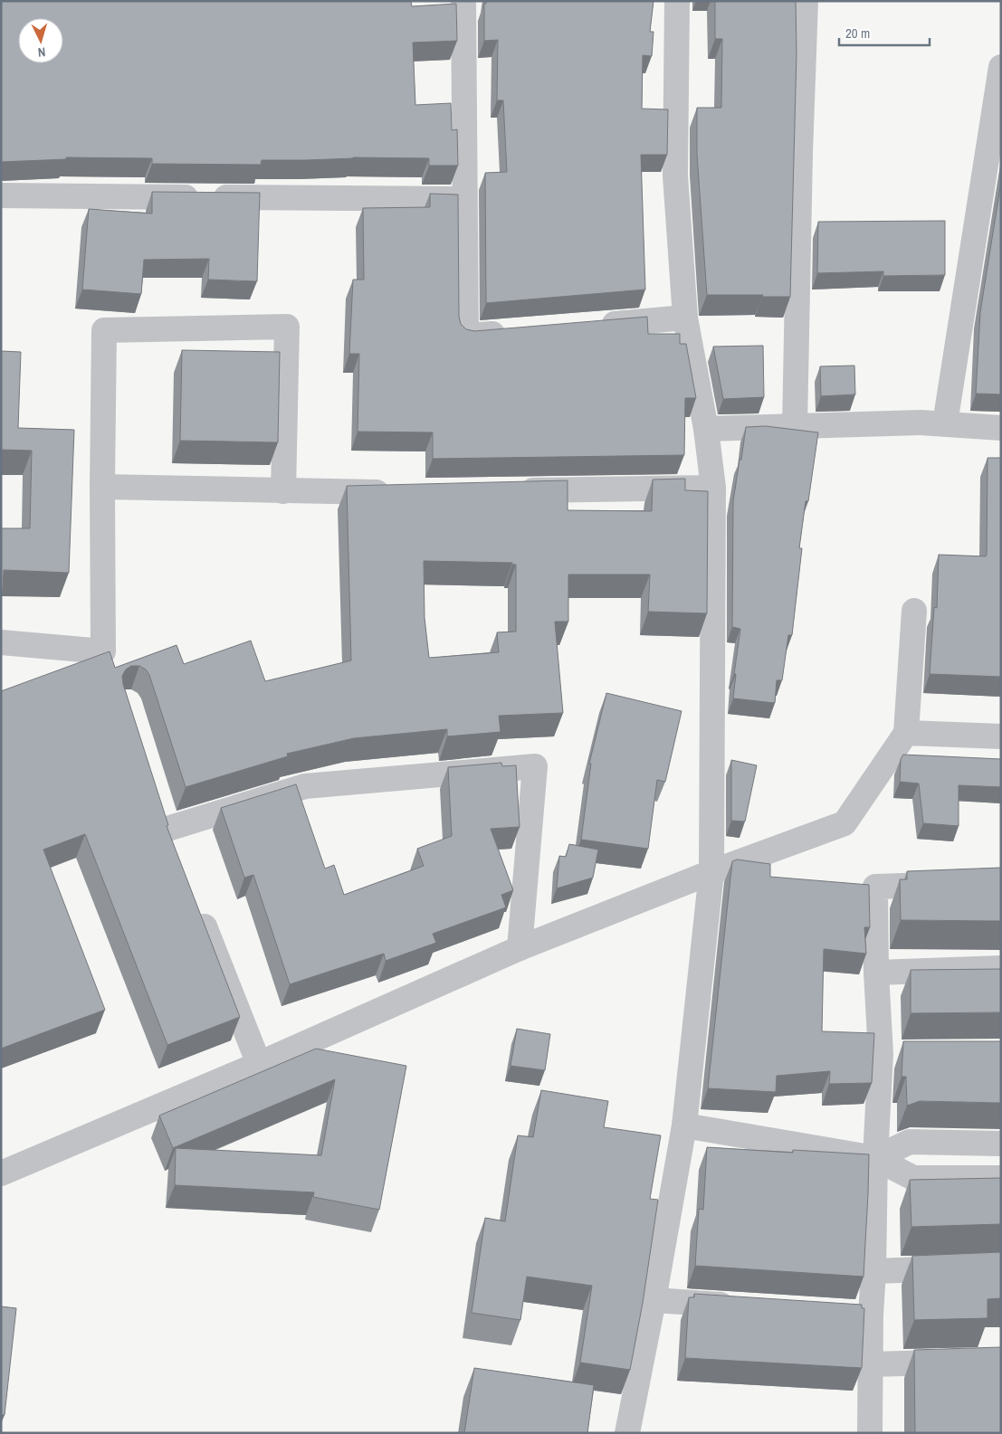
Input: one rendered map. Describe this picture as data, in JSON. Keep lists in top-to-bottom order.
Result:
{
  "scale_bar": "20 m",
  "north": "bottom"
}
